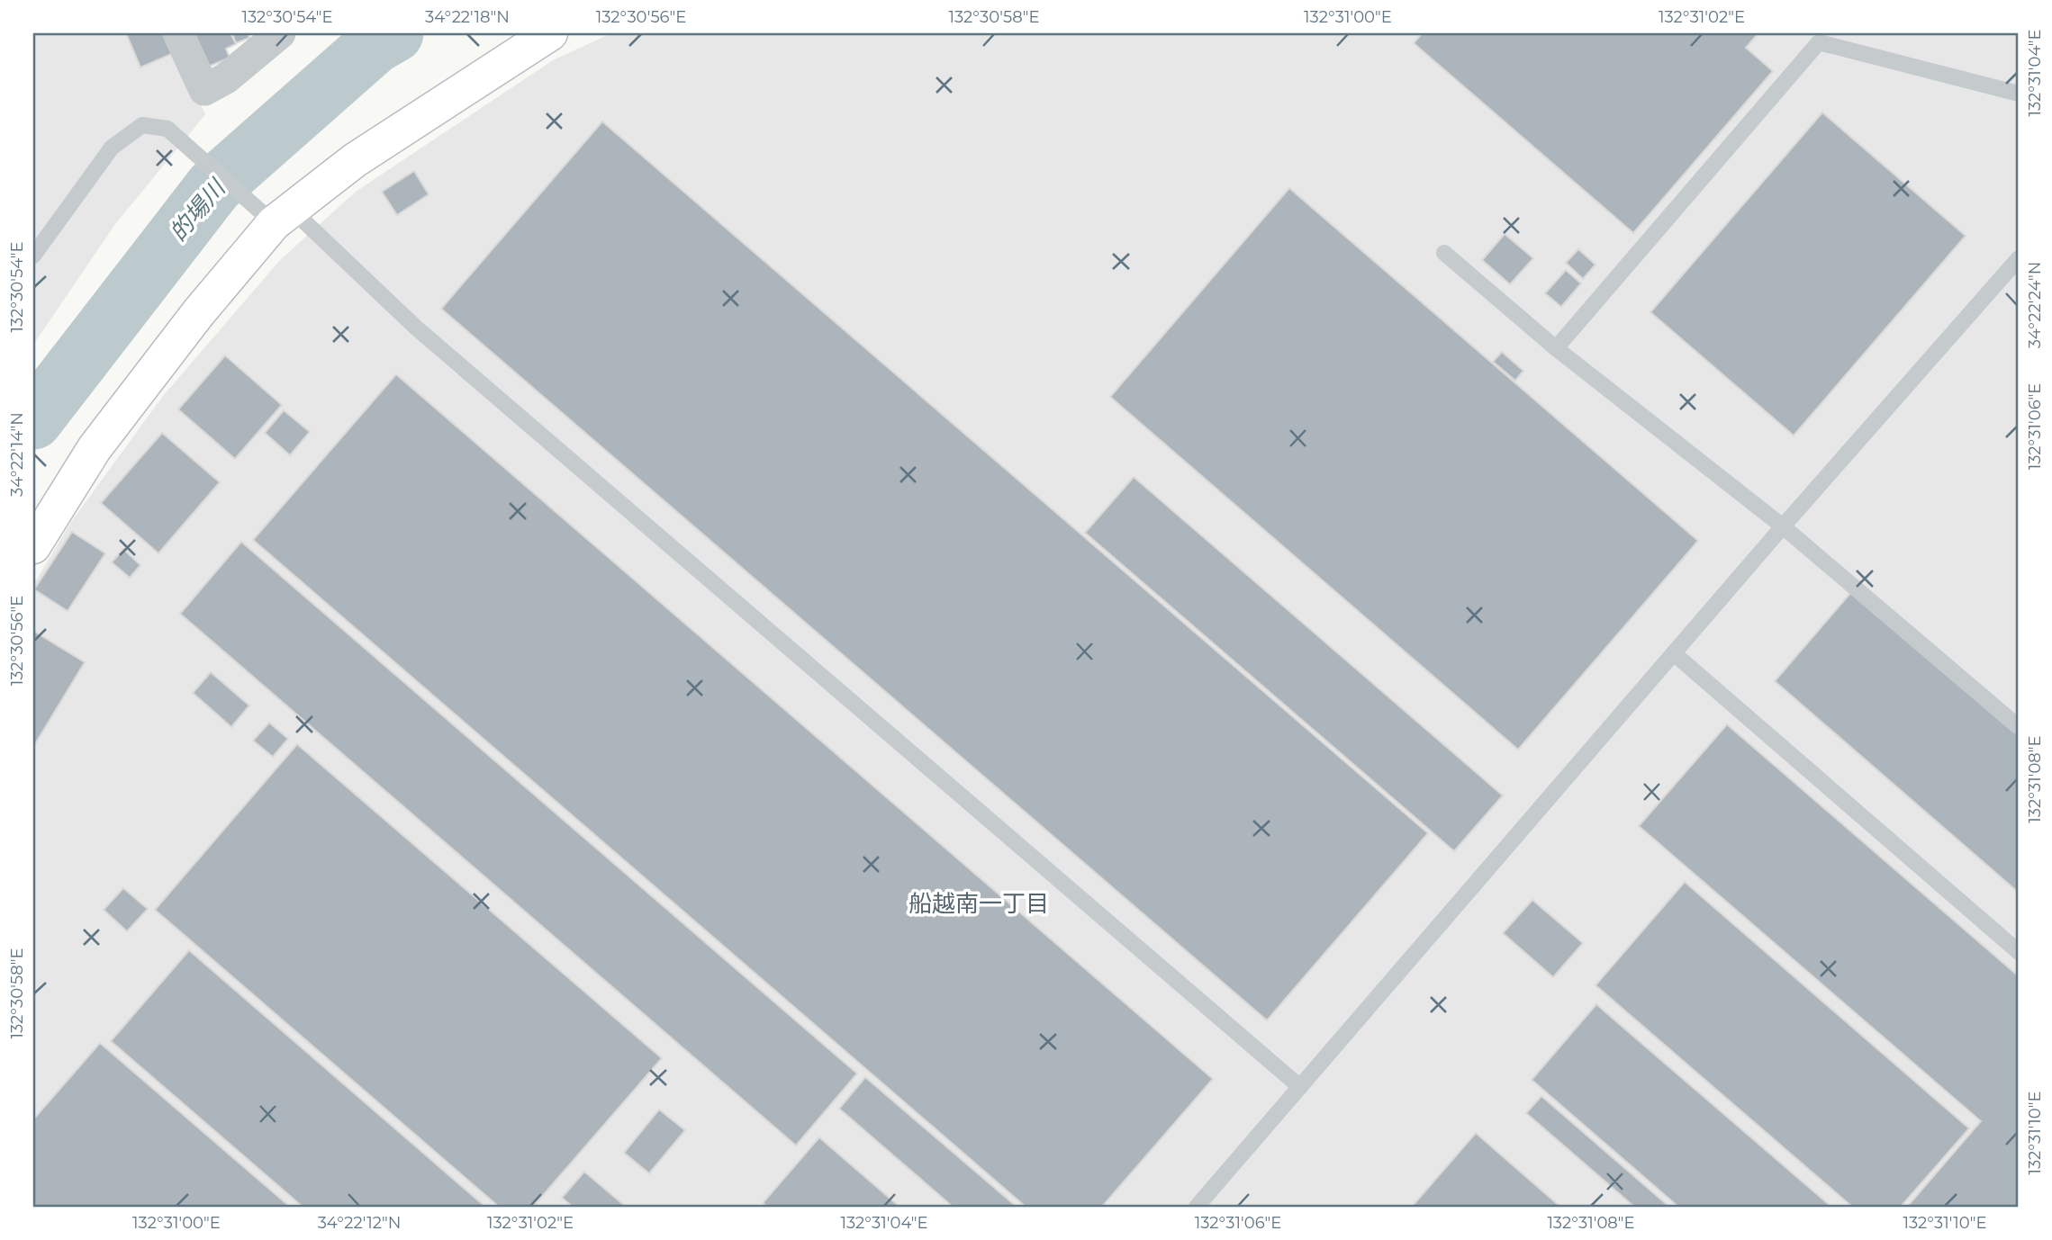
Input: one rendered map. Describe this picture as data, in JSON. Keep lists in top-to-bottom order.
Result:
{
  "districts": ["船越南一丁目"],
  "water": ["的場川"],
  "coordinates": [
    "132°30'54\"E",
    "34°22'18\"N",
    "132°30'56\"E",
    "132°30'58\"E",
    "132°31'00\"E",
    "132°31'02\"E",
    "132°31'04\"E",
    "34°22'24\"N",
    "132°31'06\"E",
    "34°22'14\"N",
    "132°31'08\"E",
    "132°31'10\"E",
    "34°22'12\"N"
  ]
}
